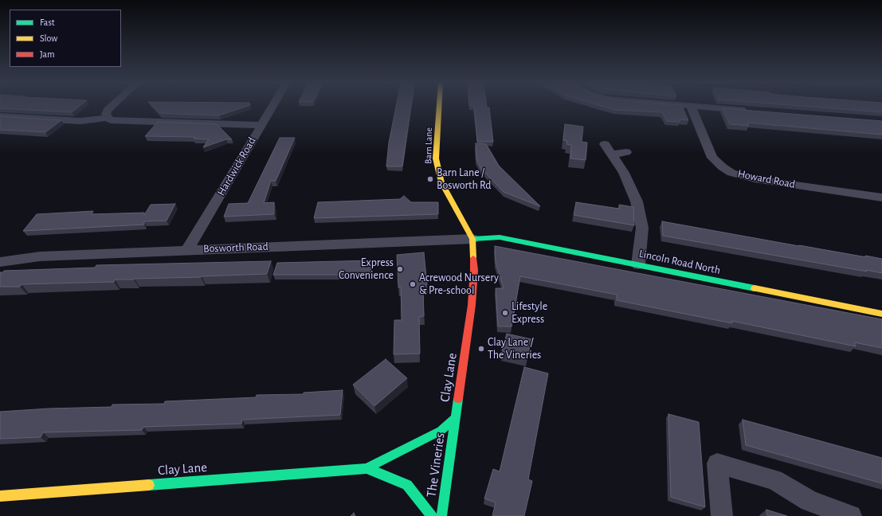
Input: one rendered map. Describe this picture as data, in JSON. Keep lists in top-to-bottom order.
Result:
{
  "streets": {
    "street": [
      "Barn Lane",
      "Hardwick Road",
      "Howard Road",
      "Bosworth Road",
      "Lincoln Road North",
      "Clay Lane",
      "The Vineries"
    ]
  },
  "crossings": [
    ["Barn Lane", "Bosworth Road"],
    ["Barn Lane", "Lincoln Road North"],
    ["Barn Lane", "Clay Lane"],
    ["Hardwick Road", "Bosworth Road"],
    ["Bosworth Road", "Lincoln Road North"],
    ["Bosworth Road", "Clay Lane"],
    ["Lincoln Road North", "Clay Lane"],
    ["Clay Lane", "The Vineries"]
  ],
  "places": [
    "Barn Lane / Bosworth Rd",
    "Express Convenience",
    "Acrewood Nursery & Pre-school",
    "Lifestyle Express",
    "Clay Lane / The Vineries"
  ],
  "legend": ["Fast", "Slow", "Jam"]
}
